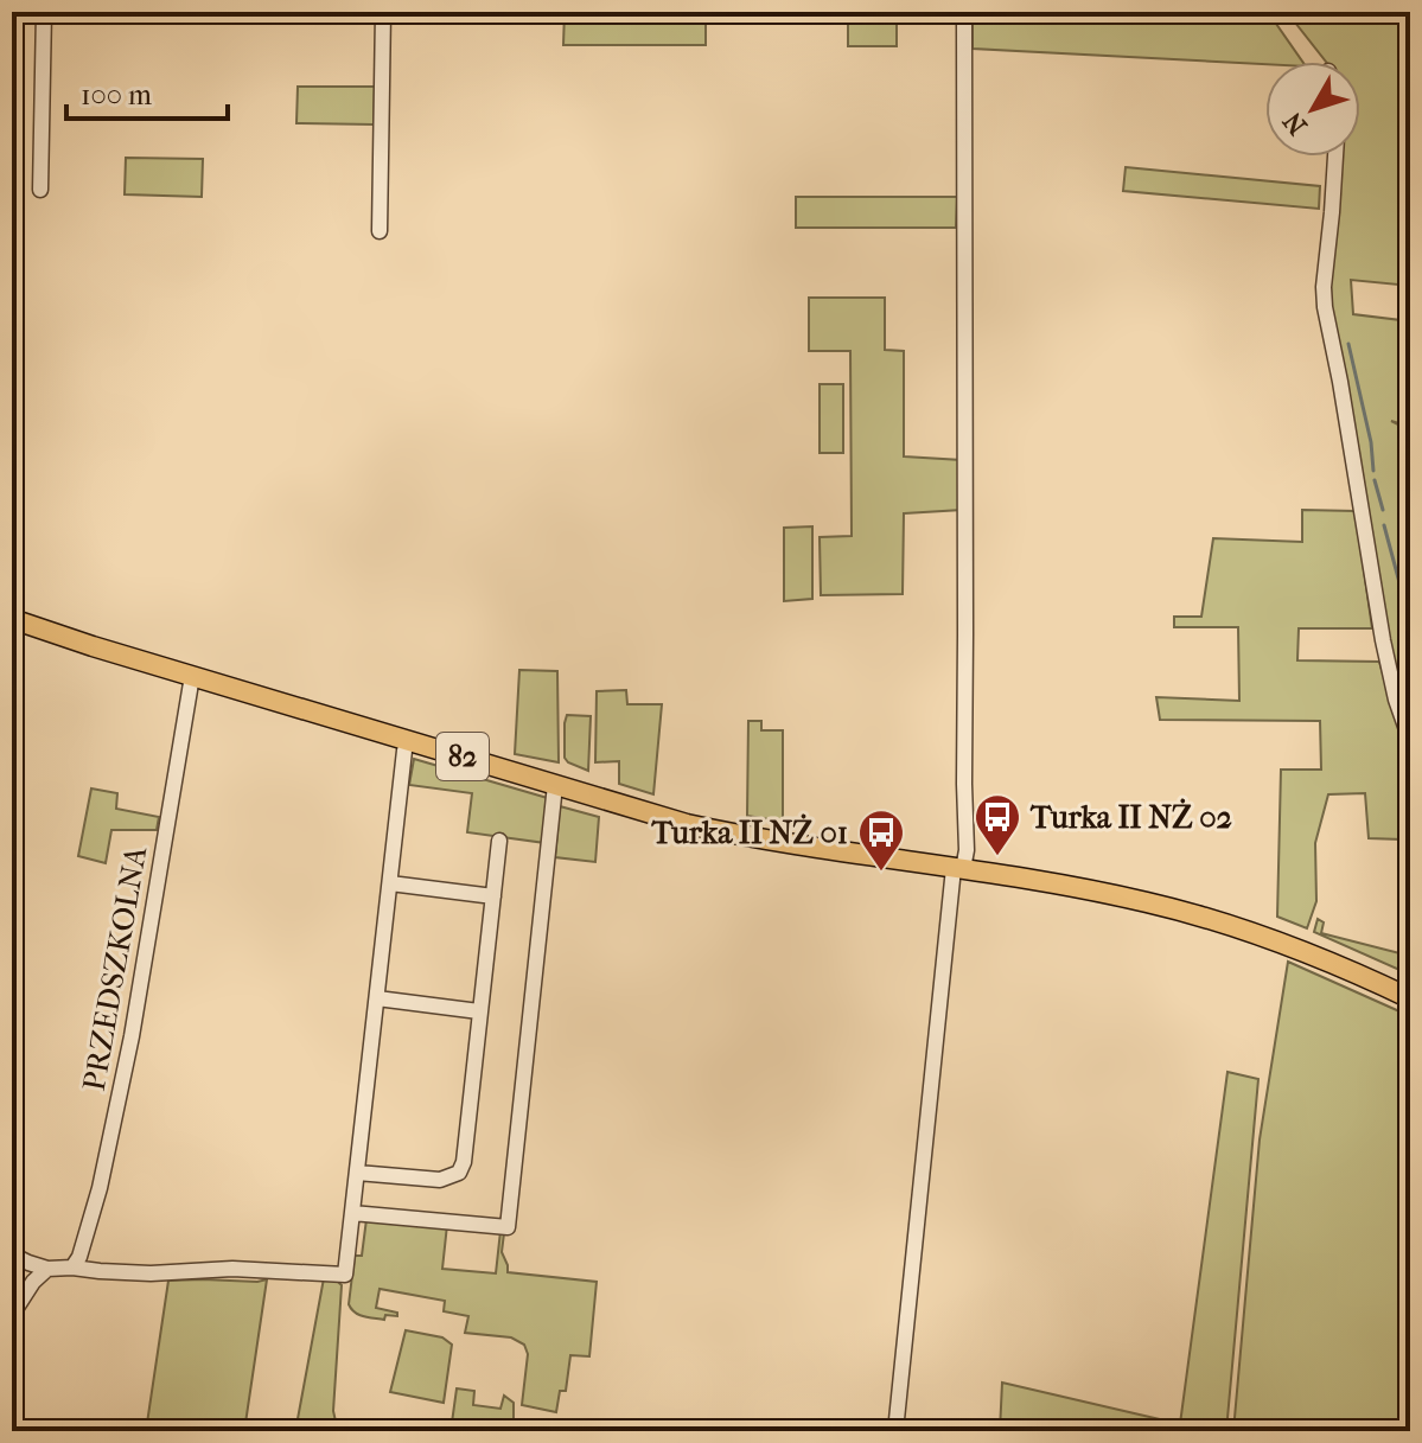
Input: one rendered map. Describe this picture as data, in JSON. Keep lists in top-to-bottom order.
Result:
{
  "streets": {
    "main road": ["82"],
    "street": ["PRZEDSZKOLNA"]
  },
  "crossings": [
    ["82", "PRZEDSZKOLNA"]
  ],
  "places": {
    "bus stop": ["Turka II NŻ 02", "Turka II NŻ 01"]
  },
  "scale_bar": "100 m",
  "north": "bottom left"
}
